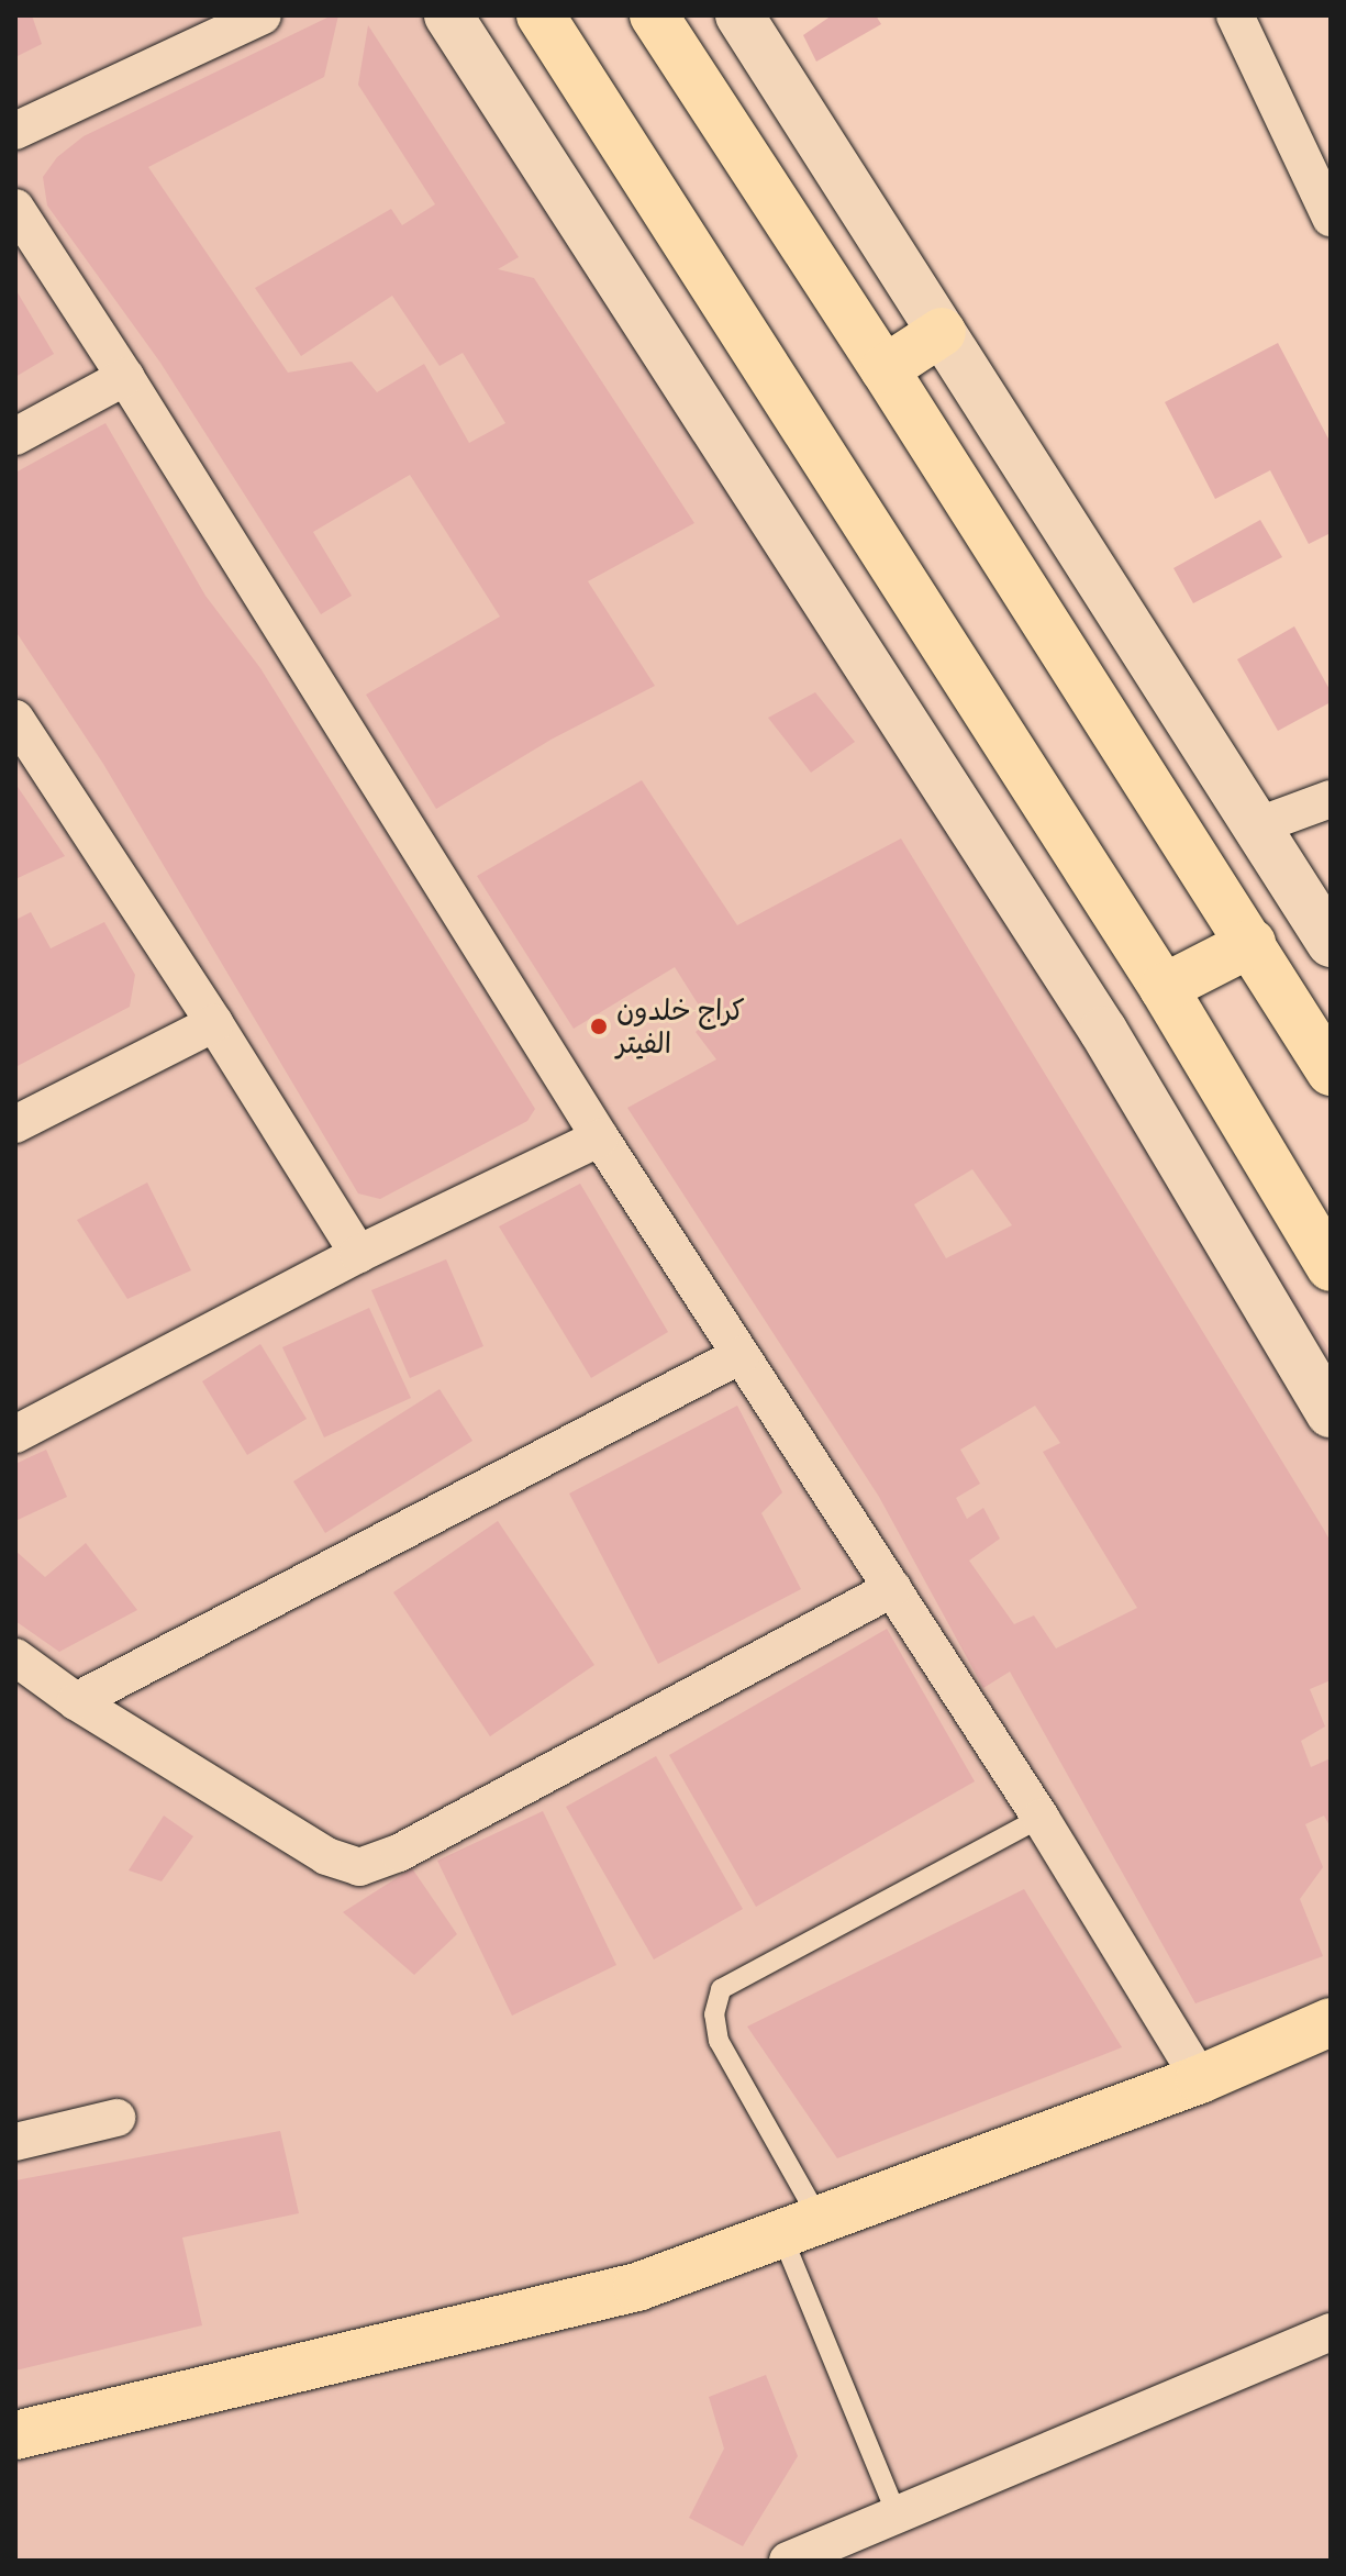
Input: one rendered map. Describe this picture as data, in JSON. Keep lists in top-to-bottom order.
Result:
{
  "places": ["كراج خلدون الفيتر"]
}
